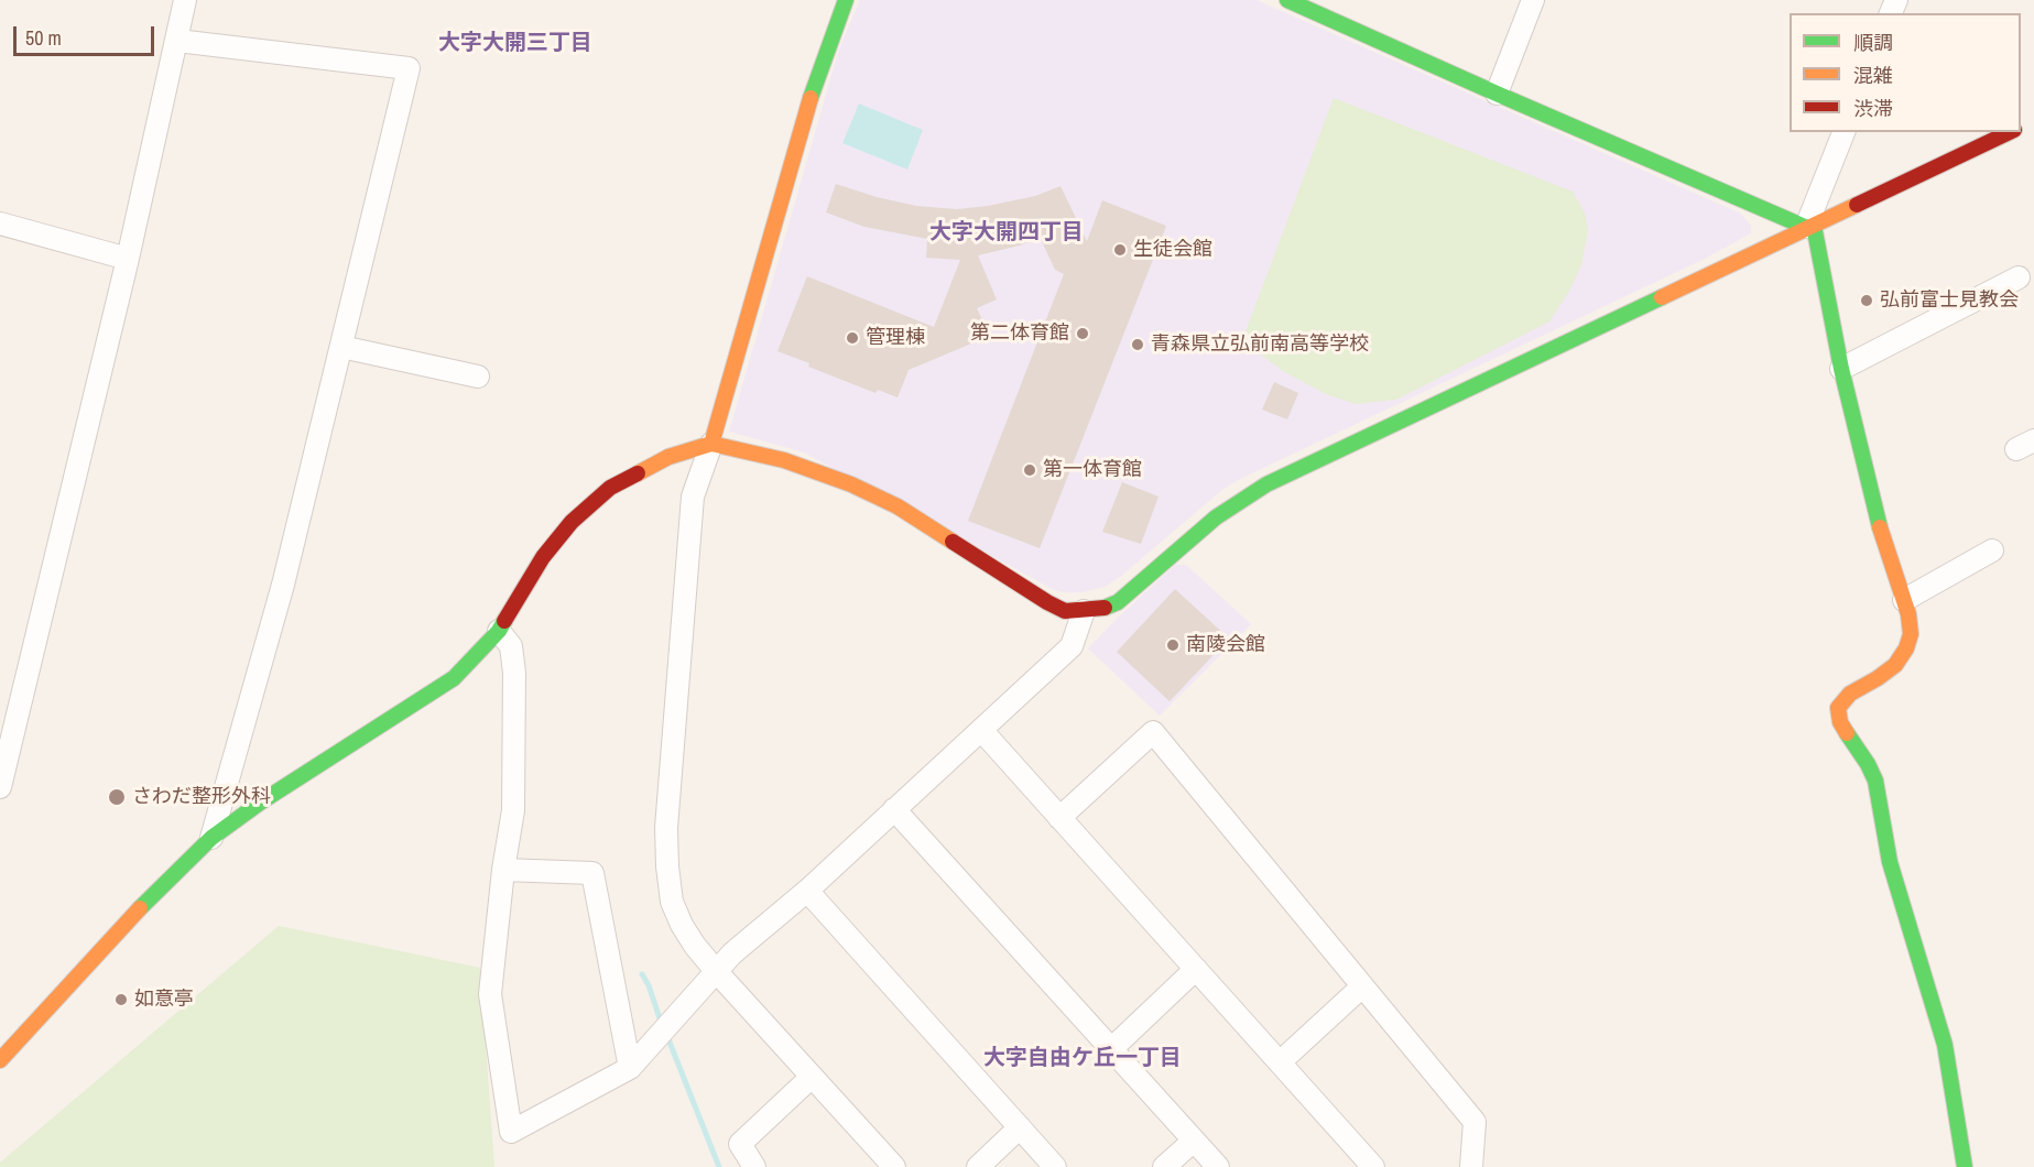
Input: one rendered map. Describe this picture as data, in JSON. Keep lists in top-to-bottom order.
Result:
{
  "districts": ["大字大開三丁目", "大字大開四丁目", "大字自由ケ丘一丁目"],
  "places": [
    "生徒会館",
    "弘前富士見教会",
    "第二体育館",
    "管理棟",
    "青森県立弘前南高等学校",
    "第一体育館",
    "南陵会館",
    "さわだ整形外科",
    "如意亭"
  ],
  "legend": ["順調", "混雑", "渋滞"],
  "scale_bar": "50 m"
}
